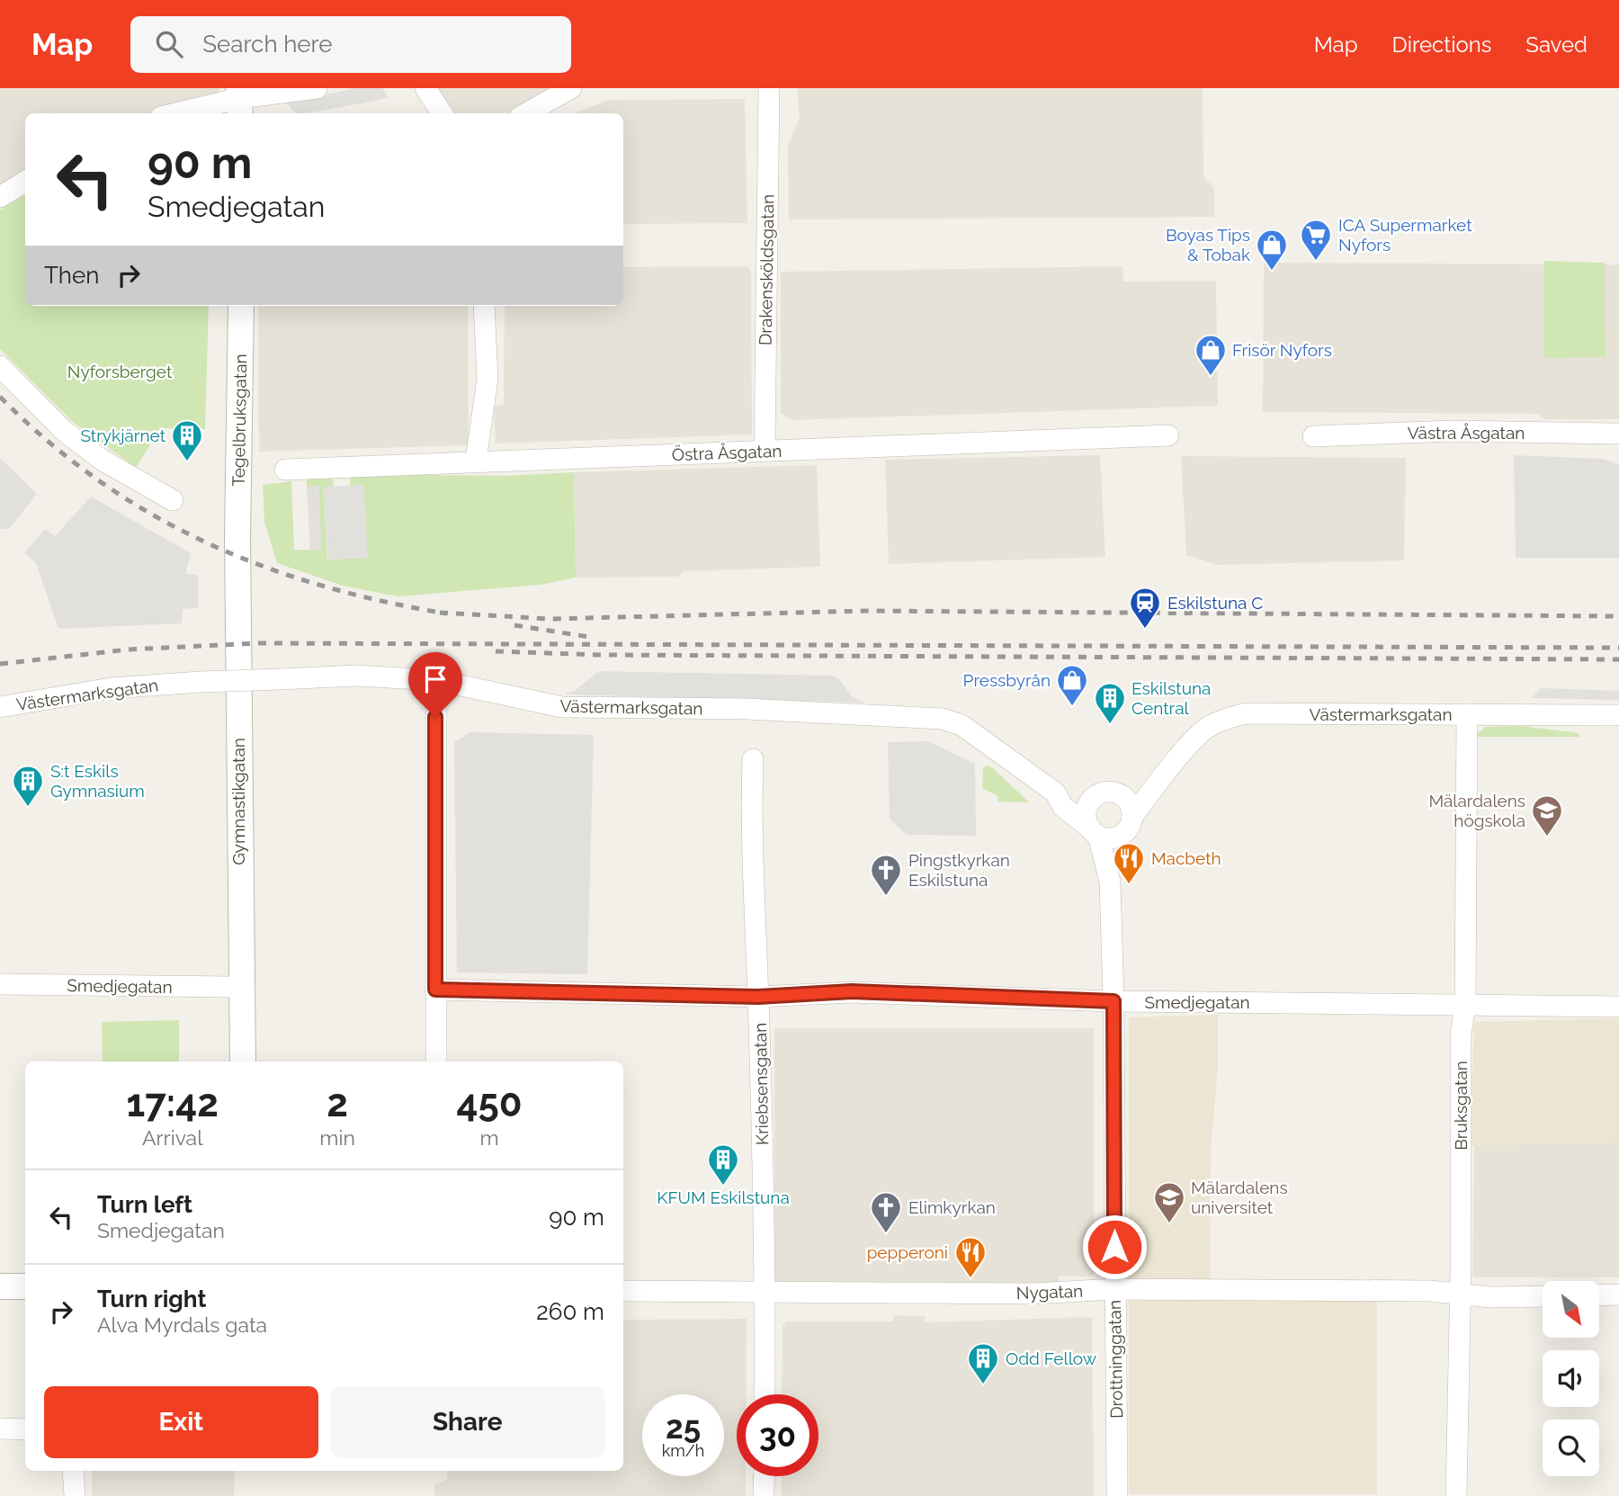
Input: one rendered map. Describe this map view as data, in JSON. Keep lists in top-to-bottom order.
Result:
{
  "streets": {
    "street": [
      "Drakensköldsgatan",
      "Tegelbruksgatan",
      "Västra Åsgatan",
      "Östra Åsgatan",
      "Västermarksgatan",
      "Gymnastikgatan",
      "Smedjegatan",
      "Kriebsensgatan",
      "Bruksgatan",
      "Nygatan",
      "Drottninggatan"
    ]
  },
  "crossings": [
    ["Drakensköldsgatan", "Östra Åsgatan"],
    ["Tegelbruksgatan", "Gymnastikgatan"],
    ["Västermarksgatan", "Bruksgatan"],
    ["Västermarksgatan", "Drottninggatan"],
    ["Gymnastikgatan", "Smedjegatan"],
    ["Smedjegatan", "Kriebsensgatan"],
    ["Smedjegatan", "Bruksgatan"],
    ["Smedjegatan", "Drottninggatan"],
    ["Kriebsensgatan", "Nygatan"],
    ["Bruksgatan", "Nygatan"],
    ["Nygatan", "Drottninggatan"]
  ],
  "parks": ["Nyforsberget"],
  "places": {
    "supermarket": ["ICA Supermarket Nyfors"],
    "shop": ["Boyas Tips & Tobak", "Frisör Nyfors", "Pressbyrån"],
    "building": [
      "Strykjärnet",
      "Eskilstuna Central",
      "S:t Eskils Gymnasium",
      "KFUM Eskilstuna",
      "Odd Fellow"
    ],
    "station": ["Eskilstuna C"],
    "school or university": ["Mälardalens högskola", "Mälardalens universitet"],
    "restaurant": ["Macbeth", "pepperoni"],
    "church": ["Pingstkyrkan Eskilstuna", "Elimkyrkan"]
  },
  "north": "bottom right",
  "page": {
    "header": "Map",
    "search": "Search here",
    "nav": ["Map", "Directions", "Saved"],
    "turn": ["90 m", "Smedjegatan"],
    "then": "Then",
    "eta": [
      "17:42",
      "Arrival",
      "2",
      "min",
      "450",
      "m"
    ],
    "list": [
      {
        "name": "Turn left",
        "note": "Smedjegatan",
        "value": "90 m"
      },
      {
        "name": "Turn right",
        "note": "Alva Myrdals gata",
        "value": "260 m"
      }
    ],
    "buttons": ["Exit", "Share"],
    "speed": "25 km/h",
    "limit": "30"
  }
}
